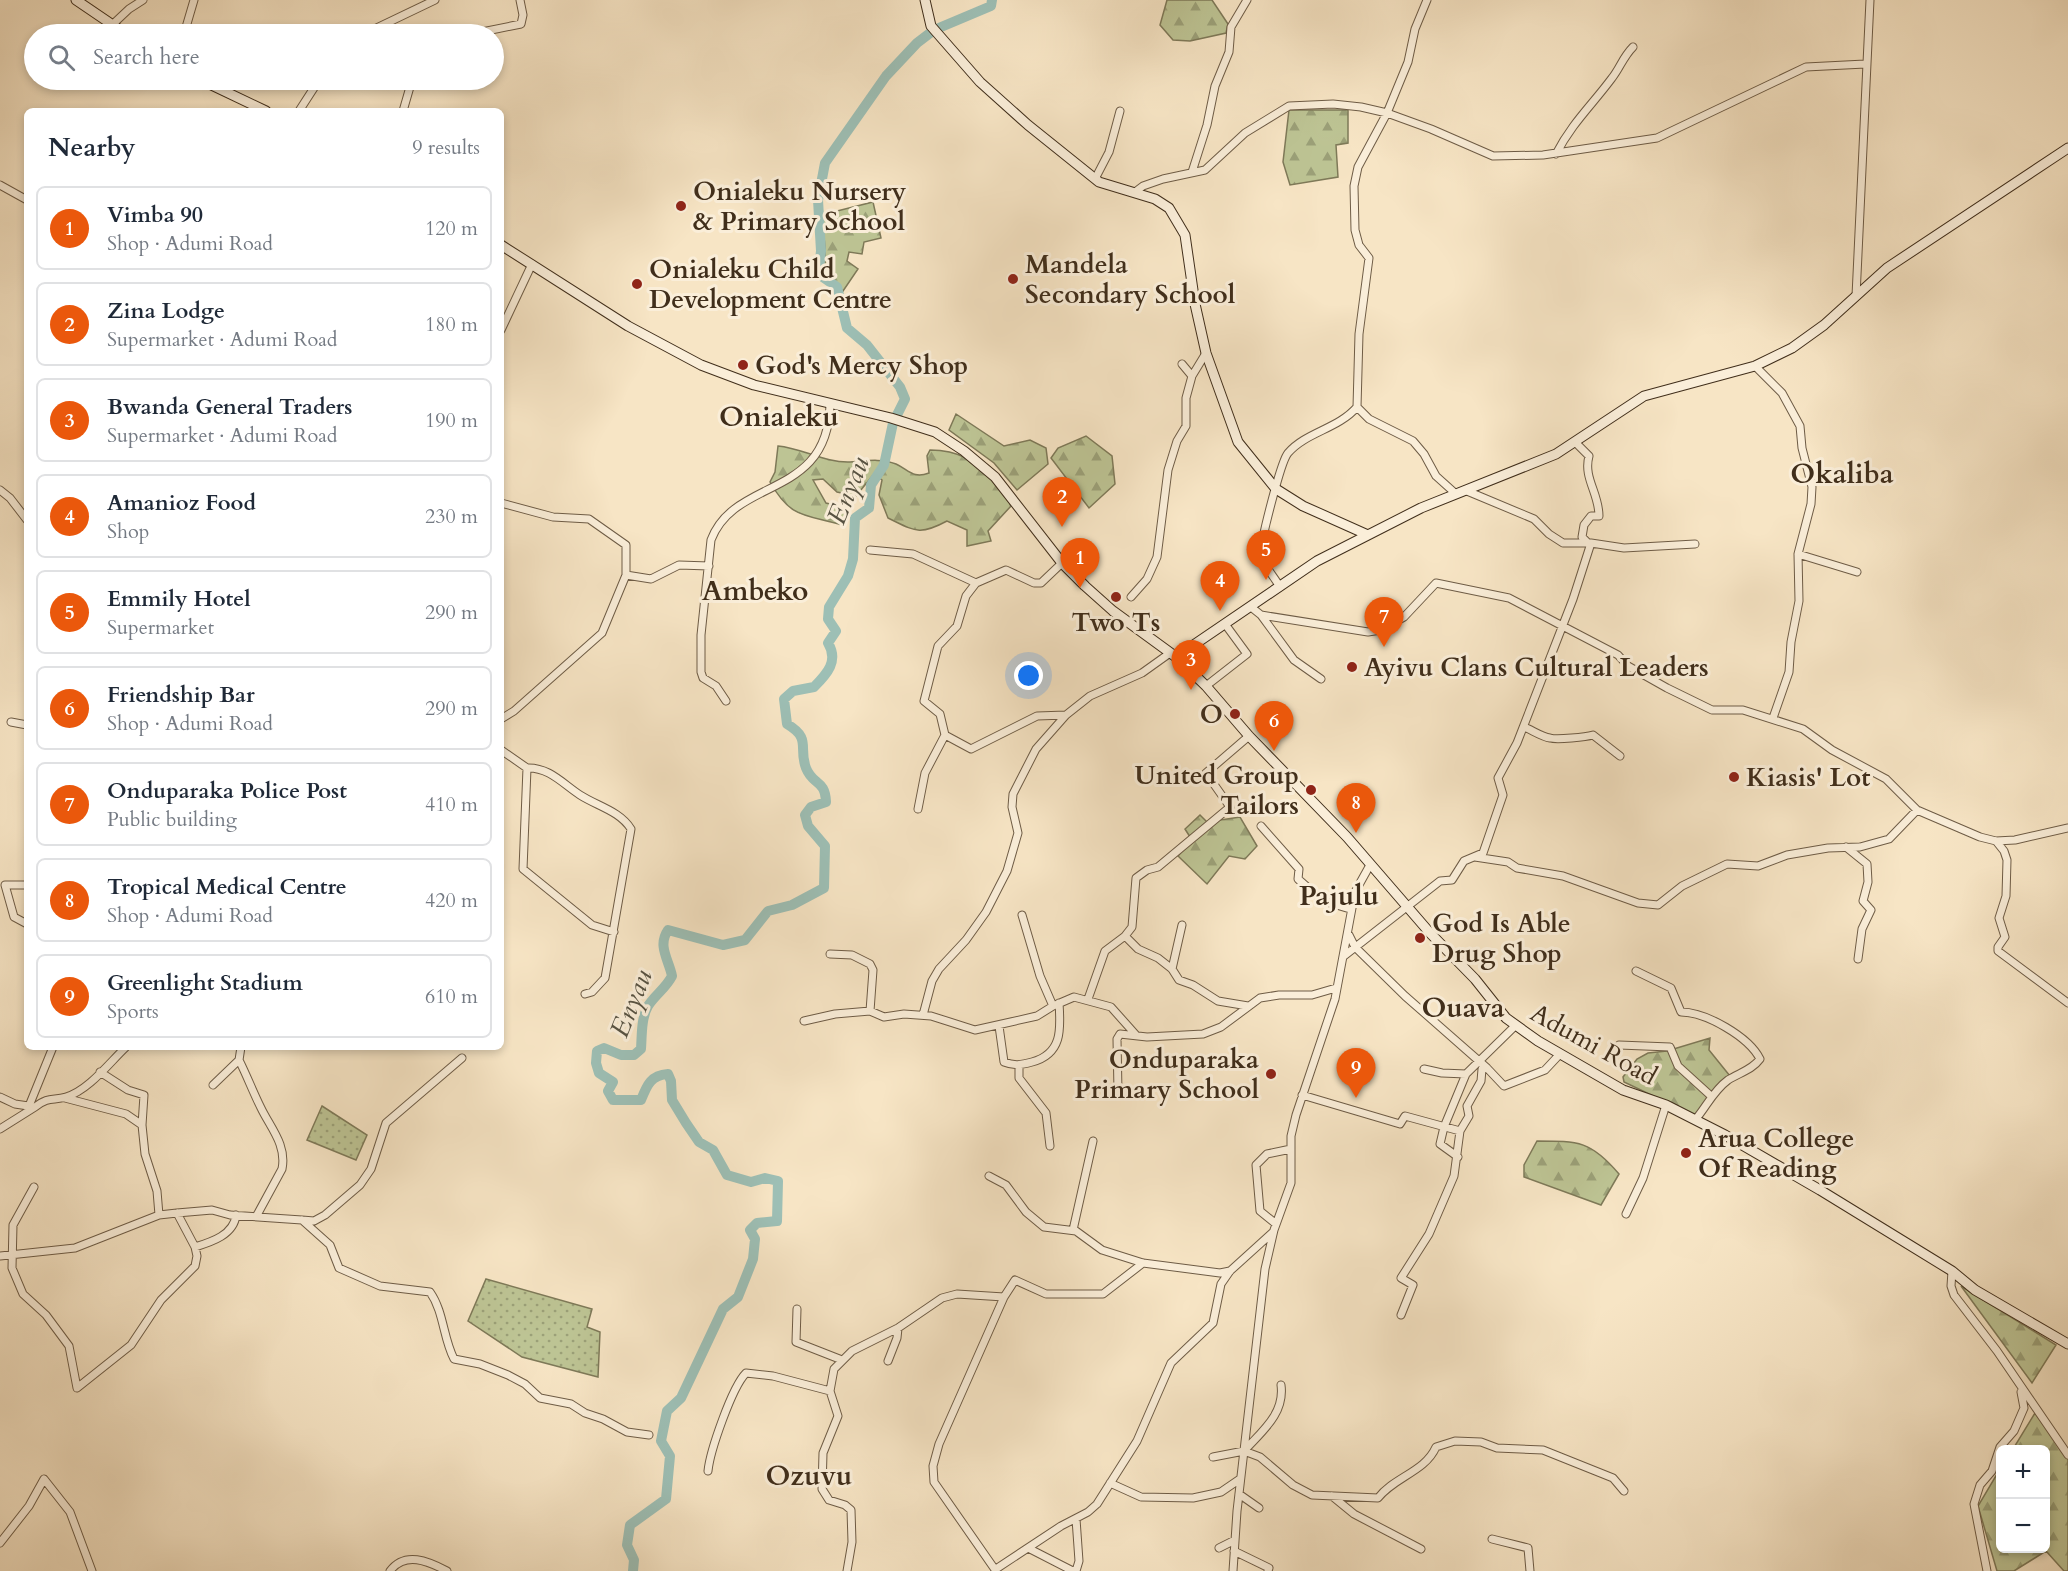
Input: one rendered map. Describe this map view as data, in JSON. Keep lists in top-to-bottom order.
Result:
{
  "streets": {
    "main road": ["Adumi Road"]
  },
  "districts": [
    "Onialeku",
    "Okaliba",
    "Ambeko",
    "Pajulu",
    "Ouava",
    "Ozuvu"
  ],
  "water": ["Enyau"],
  "places": [
    "Onialeku Nursery & Primary School",
    "Mandela Secondary School",
    "Onialeku Child Development Centre",
    "God's Mercy Shop",
    "Two Ts",
    "Ayivu Clans Cultural Leaders",
    "O",
    "Kiasis' Lot",
    "United Group Tailors",
    "God Is Able Drug Shop",
    "Onduparaka Primary School",
    "Arua College Of Reading"
  ],
  "page": {
    "search": "Search here",
    "heading": ["Nearby", "9 results"],
    "list": [
      {
        "mark": "1",
        "name": "Vimba 90",
        "note": "Shop · Adumi Road",
        "value": "120 m"
      },
      {
        "mark": "2",
        "name": "Zina Lodge",
        "note": "Supermarket · Adumi Road",
        "value": "180 m"
      },
      {
        "mark": "3",
        "name": "Bwanda General Traders",
        "note": "Supermarket · Adumi Road",
        "value": "190 m"
      },
      {
        "mark": "4",
        "name": "Amanioz Food",
        "note": "Shop",
        "value": "230 m"
      },
      {
        "mark": "5",
        "name": "Emmily Hotel",
        "note": "Supermarket",
        "value": "290 m"
      },
      {
        "mark": "6",
        "name": "Friendship Bar",
        "note": "Shop · Adumi Road",
        "value": "290 m"
      },
      {
        "mark": "7",
        "name": "Onduparaka Police Post",
        "note": "Public building",
        "value": "410 m"
      },
      {
        "mark": "8",
        "name": "Tropical Medical Centre",
        "note": "Shop · Adumi Road",
        "value": "420 m"
      },
      {
        "mark": "9",
        "name": "Greenlight Stadium",
        "note": "Sports",
        "value": "610 m"
      }
    ],
    "pins": [
      "2",
      "5",
      "1",
      "4",
      "7",
      "3",
      "6",
      "8",
      "9"
    ],
    "map_buttons": ["+", "−"]
  }
}
